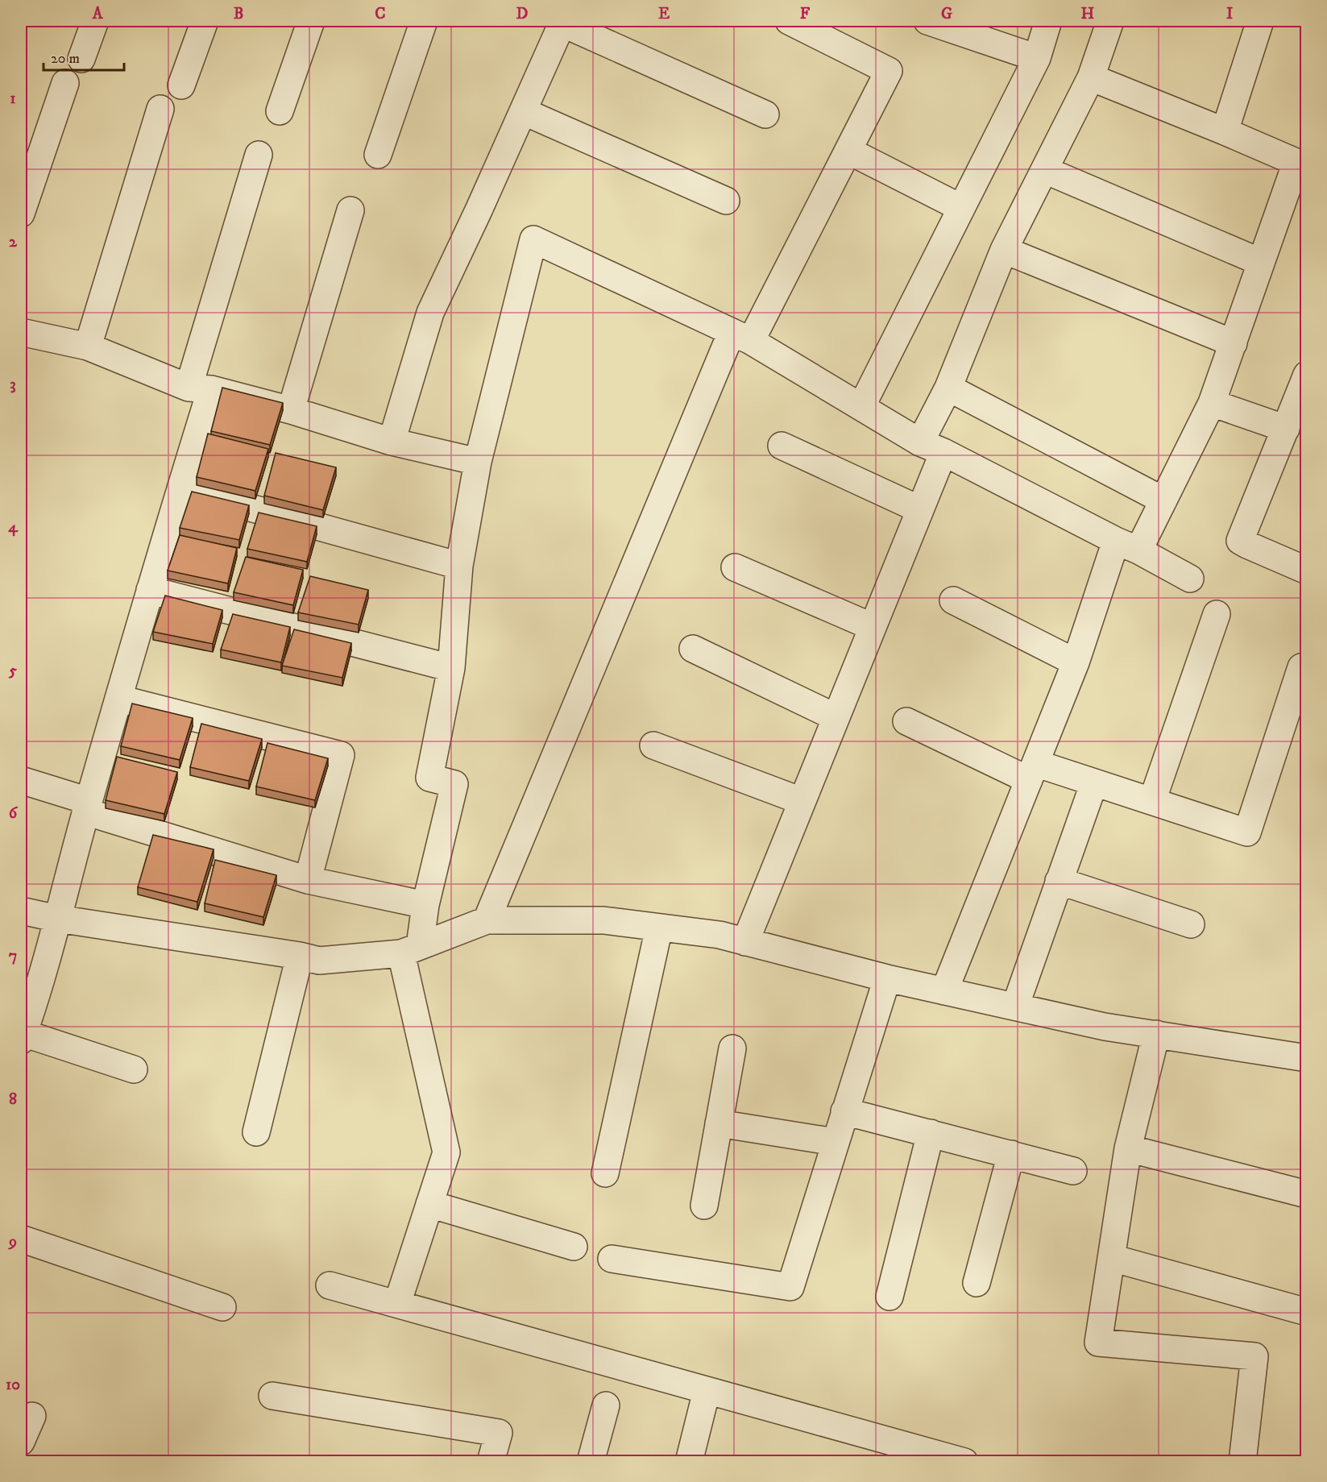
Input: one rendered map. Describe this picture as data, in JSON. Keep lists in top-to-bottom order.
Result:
{
  "scale_bar": "20 m",
  "grid": {
    "columns": [
      "A",
      "B",
      "C",
      "D",
      "E",
      "F",
      "G",
      "H",
      "I"
    ],
    "rows": [
      "1",
      "2",
      "3",
      "4",
      "5",
      "6",
      "7",
      "8",
      "9",
      "10"
    ]
  }
}
